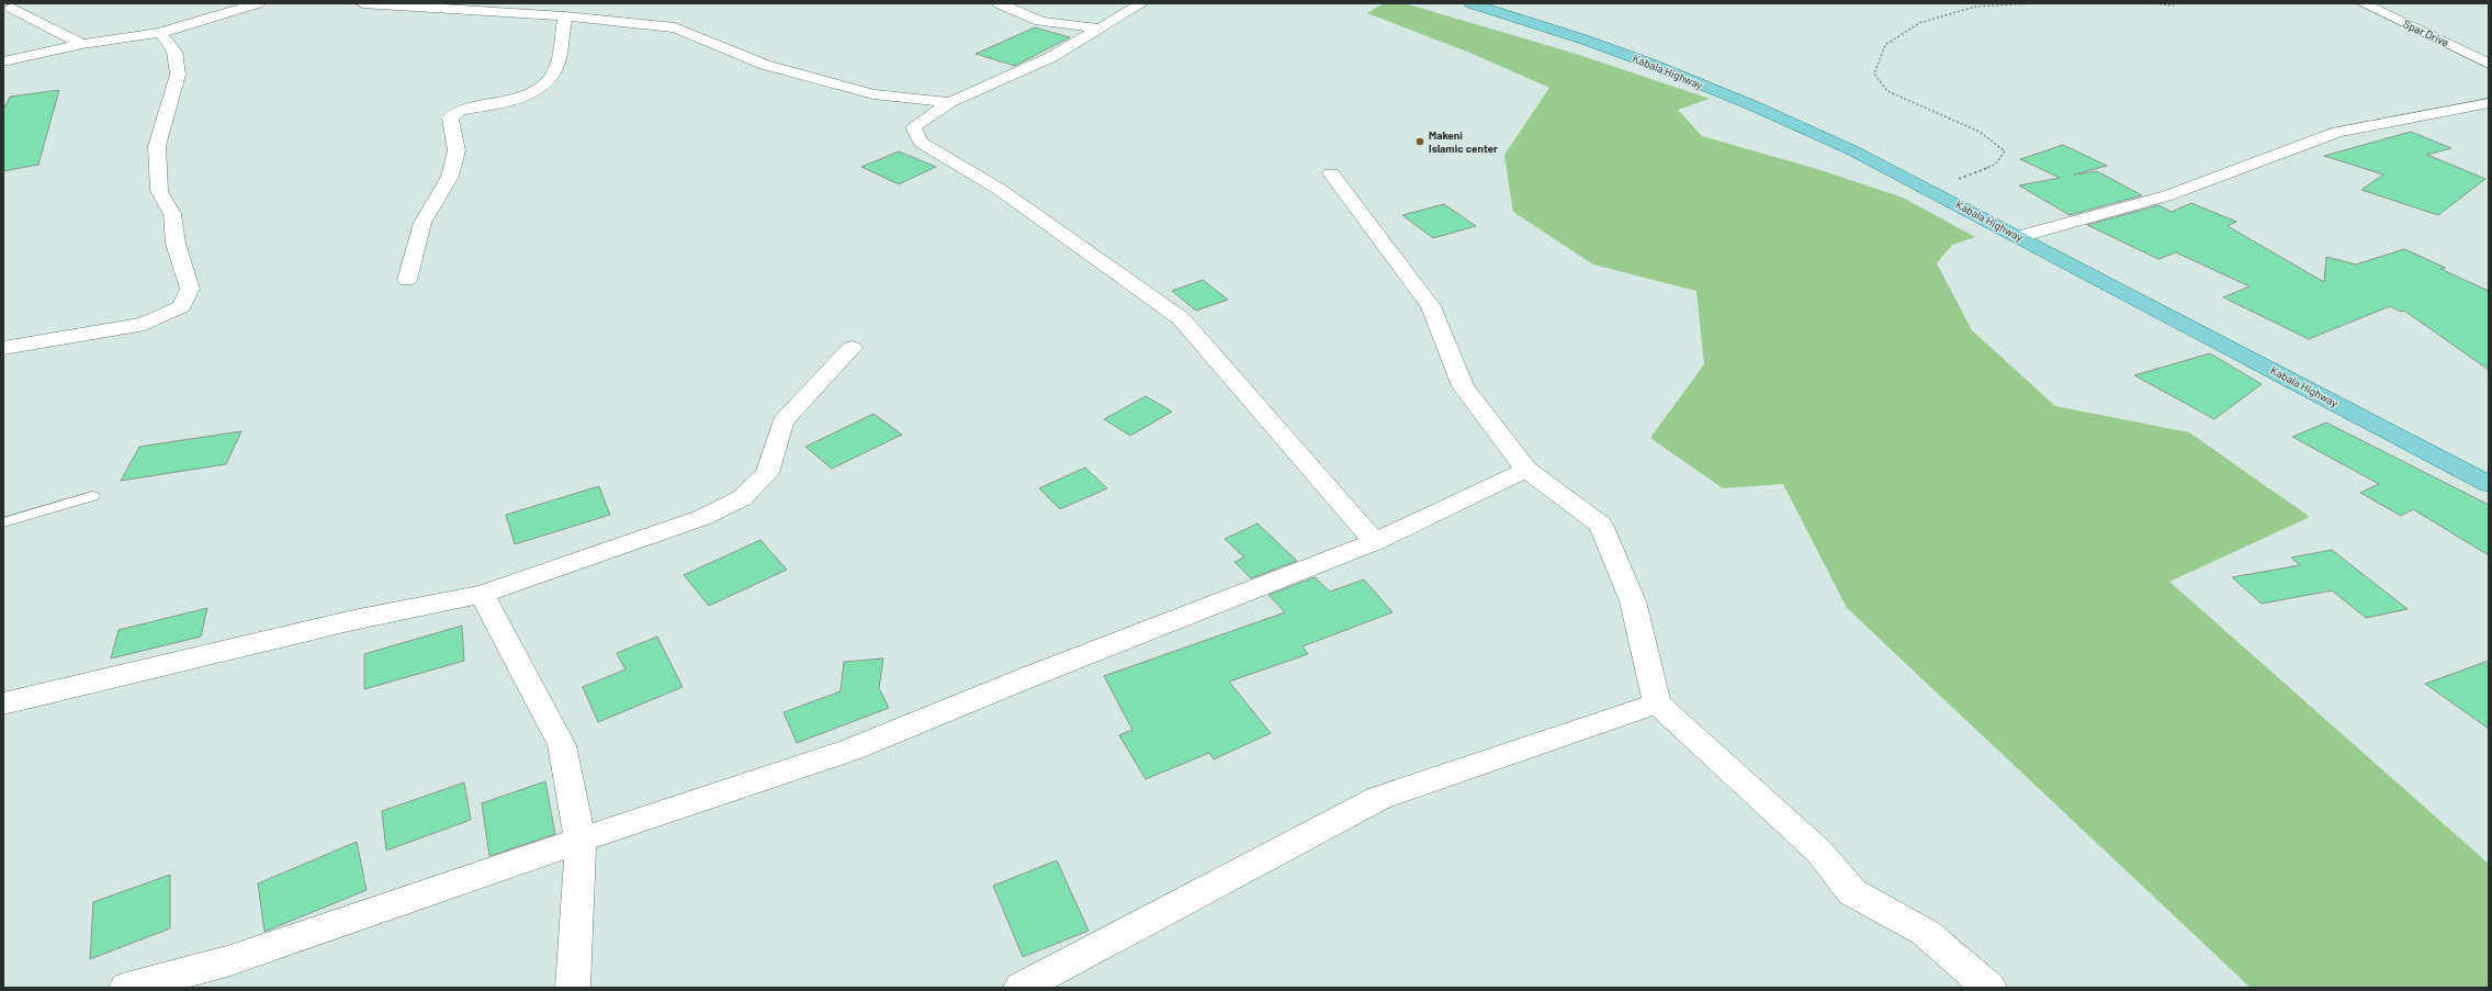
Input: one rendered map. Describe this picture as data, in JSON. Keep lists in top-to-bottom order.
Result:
{
  "streets": {
    "main road": ["Kabala Highway"],
    "street": ["Spar Drive"]
  },
  "places": ["Makeni Islamic center"]
}
